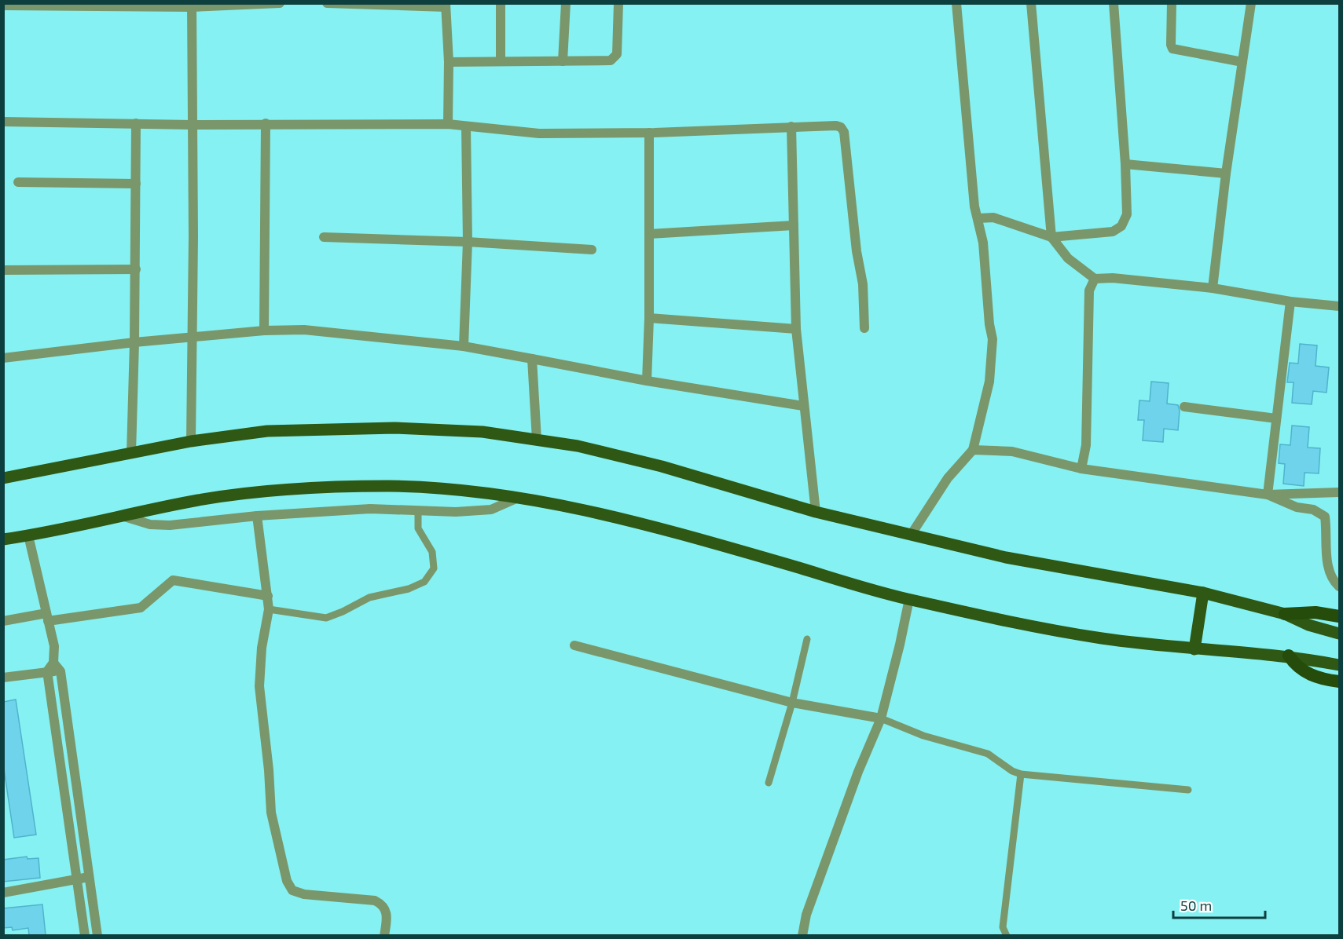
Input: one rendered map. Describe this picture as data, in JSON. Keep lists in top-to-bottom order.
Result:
{
  "scale_bar": "50 m"
}
